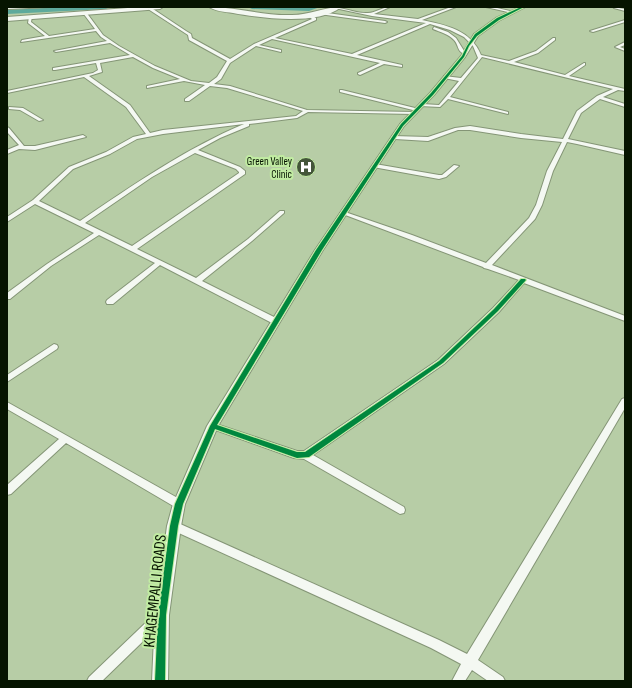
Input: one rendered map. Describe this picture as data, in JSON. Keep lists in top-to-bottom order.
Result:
{
  "streets": {
    "street": ["KHAGEMPALLI ROADS"]
  },
  "places": {
    "hospital": ["Green Valley Clinic"]
  }
}
